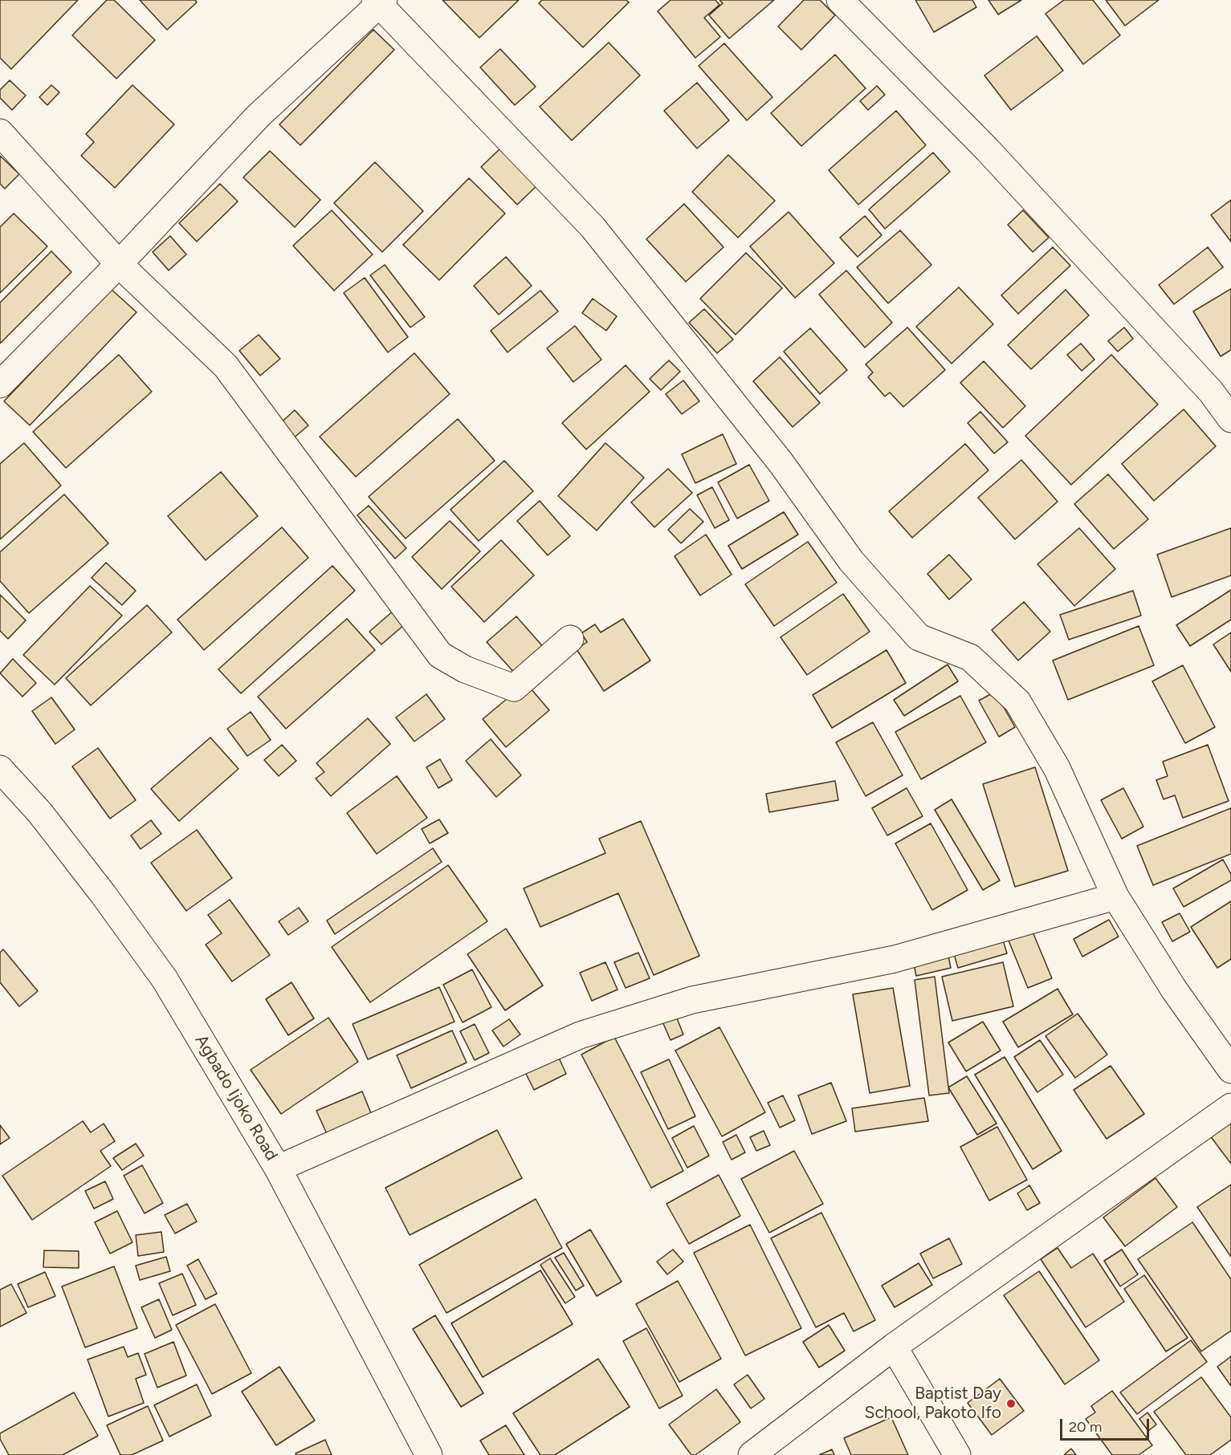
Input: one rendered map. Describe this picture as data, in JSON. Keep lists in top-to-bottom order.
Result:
{
  "streets": {
    "street": ["Agbado Ijoko Road"]
  },
  "places": ["Baptist Day School, Pakoto Ifo"],
  "scale_bar": "20 m"
}
